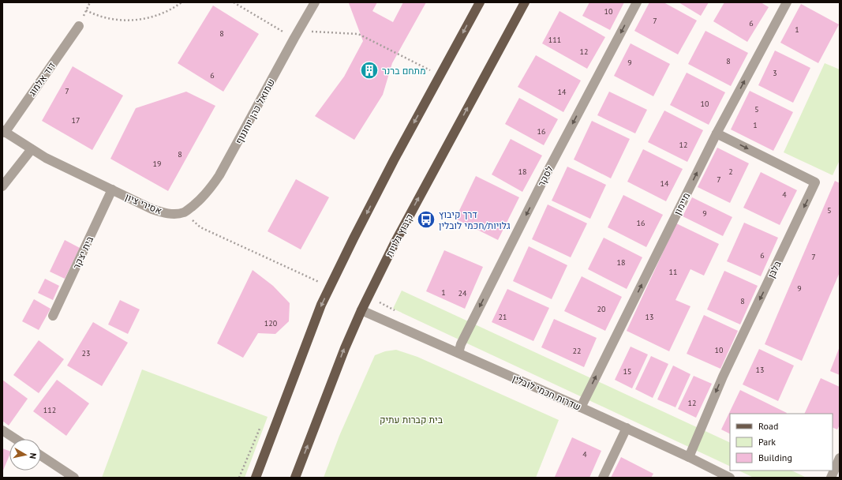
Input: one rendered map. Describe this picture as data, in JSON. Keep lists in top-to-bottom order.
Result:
{
  "streets": {
    "main road": ["קיבוץ גלויות"],
    "street": [
      "דוד אלמוג",
      "שמואל כהן יוחננוף",
      "לסקר",
      "אסירי ציון",
      "מיימון",
      "בית יצקר",
      "בלבן",
      "שדרות חכמי לובלין"
    ]
  },
  "crossings": [
    ["דוד אלמוג", "אסירי ציון"],
    ["שמואל כהן יוחננוף", "אסירי ציון"],
    ["לסקר", "שדרות חכמי לובלין"],
    ["אסירי ציון", "בית יצקר"],
    ["מיימון", "בלבן"],
    ["מיימון", "שדרות חכמי לובלין"],
    ["קיבוץ גלויות", "שדרות חכמי לובלין"],
    ["בלבן", "שדרות חכמי לובלין"]
  ],
  "one_way": ["לסקר", "מיימון"],
  "parks": ["בית קברות עתיק"],
  "places": {
    "building": ["מתחם ברנר"],
    "bus stop": ["דרך קיבוץ גלויות/חכמי לובלין"]
  },
  "house_numbers": [
    "10",
    "7",
    "6",
    "1",
    "8",
    "111",
    "12",
    "8",
    "9",
    "3",
    "6",
    "7",
    "14",
    "10",
    "5",
    "17",
    "1",
    "16",
    "12",
    "8",
    "19",
    "18",
    "2",
    "7",
    "14",
    "4",
    "5",
    "9",
    "16",
    "6",
    "7",
    "18",
    "11",
    "9",
    "1",
    "24",
    "8",
    "20",
    "21",
    "13",
    "120",
    "10",
    "22",
    "23",
    "13",
    "15",
    "12",
    "112",
    "4"
  ],
  "legend": ["Road", "Park", "Building"],
  "north": "right"
}
